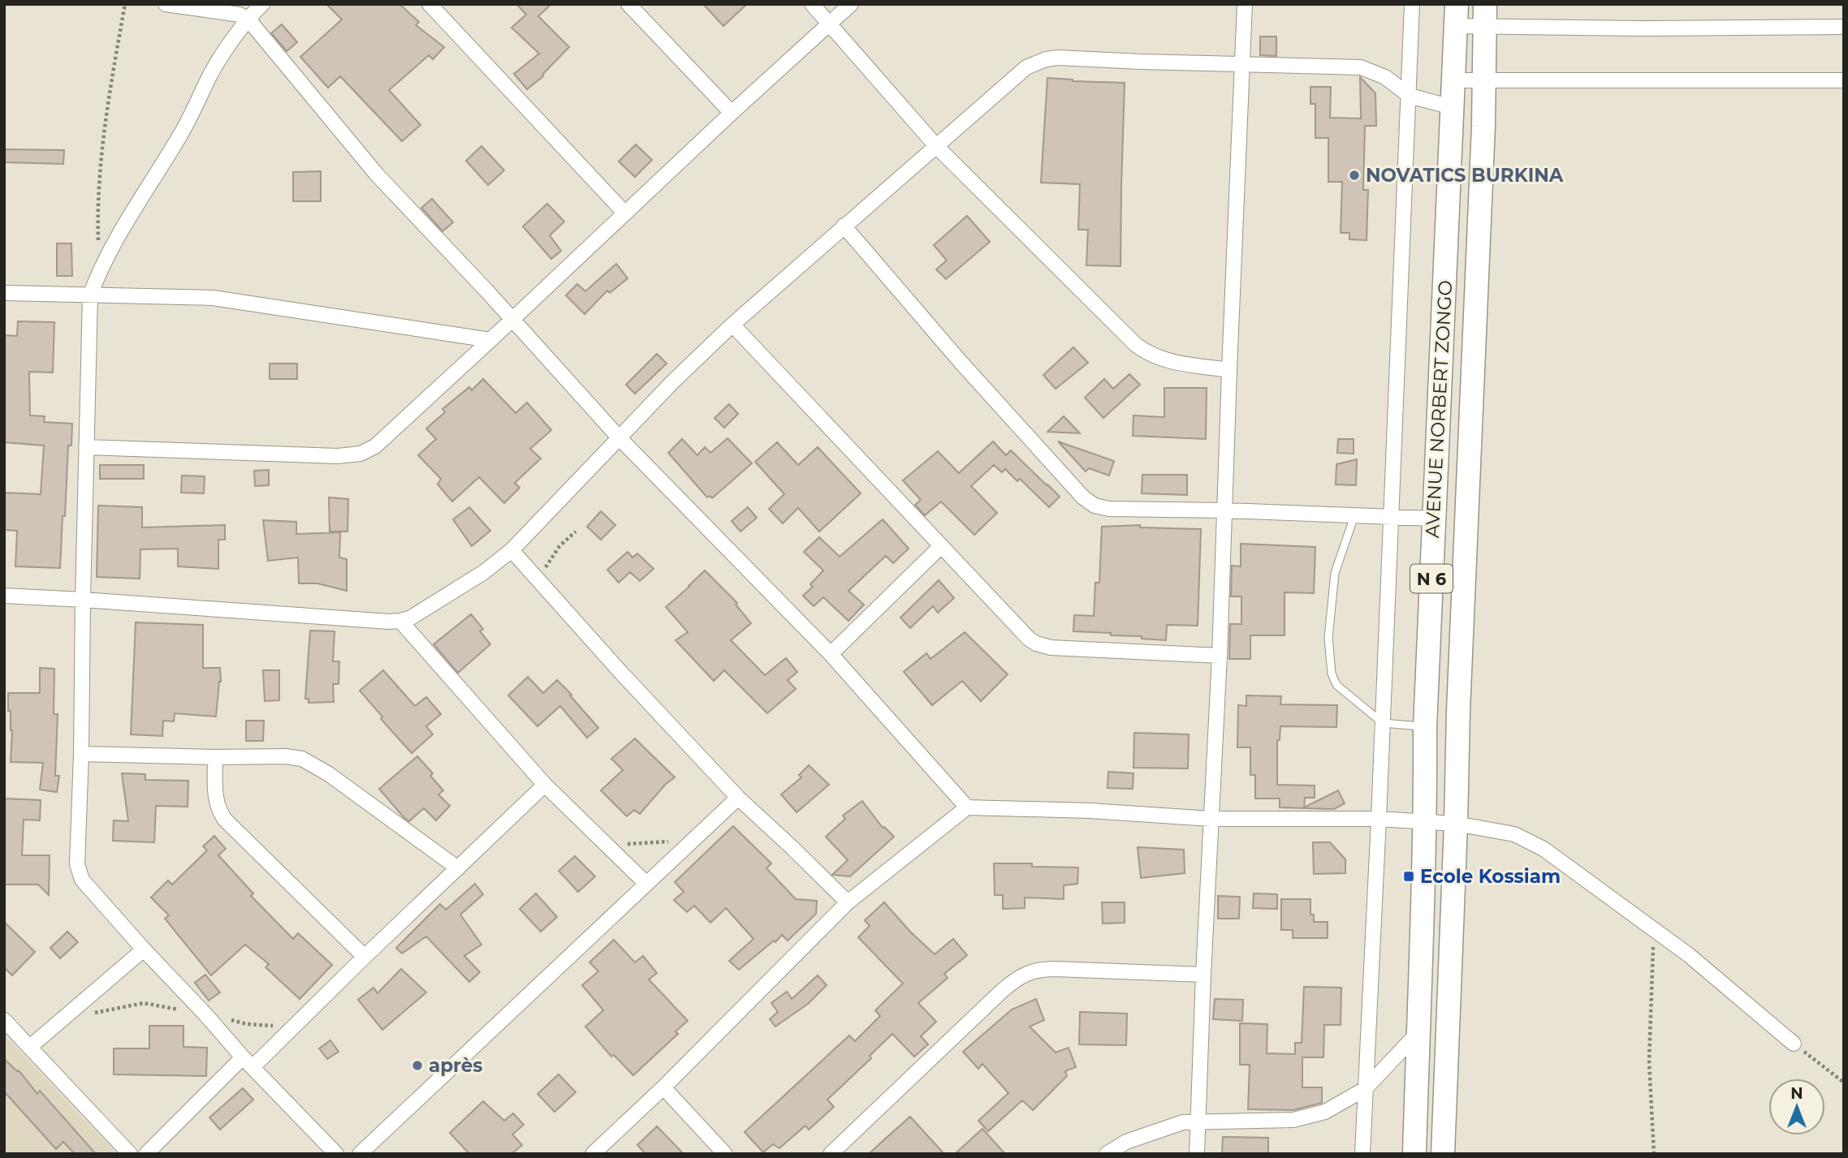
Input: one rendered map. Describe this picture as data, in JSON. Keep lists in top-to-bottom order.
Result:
{
  "streets": {
    "main road": ["AVENUE NORBERT ZONGO", "N 6"]
  },
  "places": {
    "other": ["NOVATICS BURKINA", "après"],
    "transit": ["Ecole Kossiam"]
  },
  "north": "top"
}
